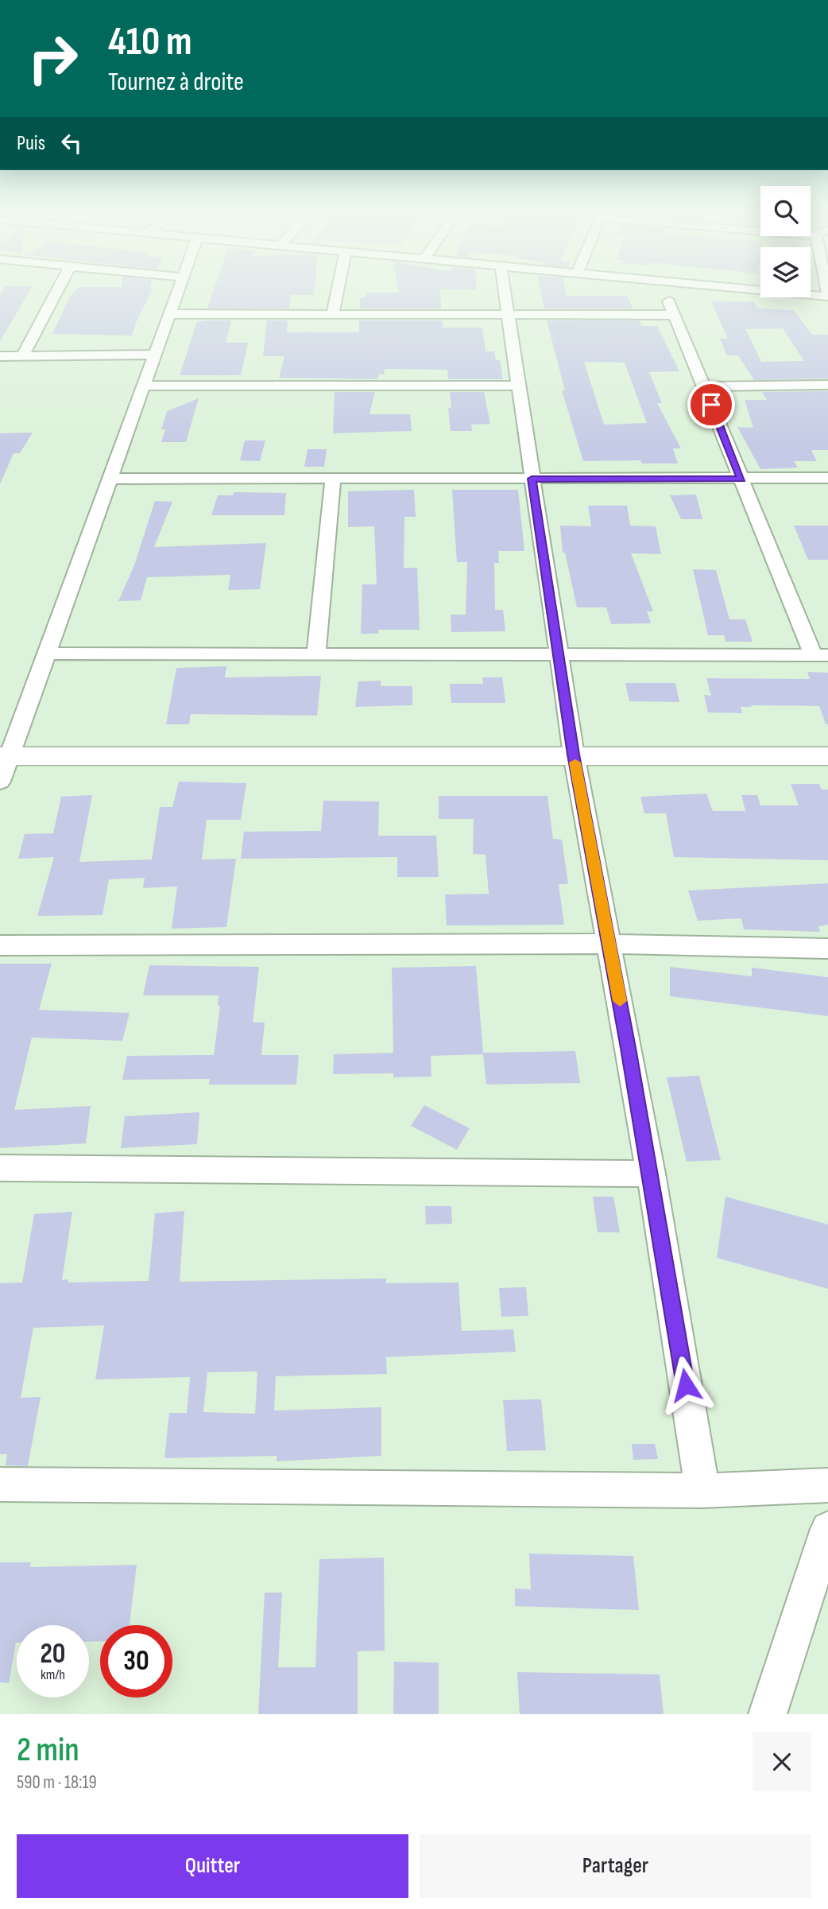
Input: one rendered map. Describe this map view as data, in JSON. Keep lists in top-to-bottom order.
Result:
{
  "page": {
    "turn": ["410 m", "Tournez à droite"],
    "then": "Puis",
    "speed": "20 km/h",
    "limit": "30",
    "heading": ["2 min", "590 m · 18:19"],
    "buttons": ["Quitter", "Partager"]
  }
}
